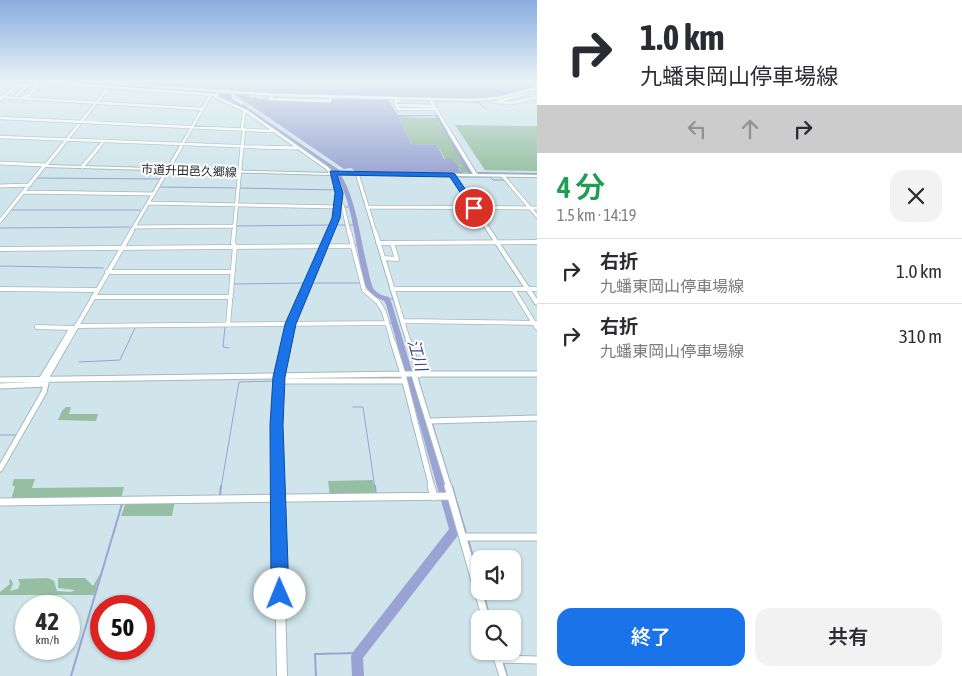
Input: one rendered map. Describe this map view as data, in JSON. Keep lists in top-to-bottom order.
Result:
{
  "streets": {
    "main road": ["市道升田邑久郷線"]
  },
  "water": ["江川"],
  "page": {
    "turn": ["1.0 km", "九蟠東岡山停車場線"],
    "heading": ["4 分", "1.5 km · 14:19"],
    "list": [
      {
        "name": "右折",
        "note": "九蟠東岡山停車場線",
        "value": "1.0 km"
      },
      {
        "name": "右折",
        "note": "九蟠東岡山停車場線",
        "value": "310 m"
      }
    ],
    "speed": "42 km/h",
    "limit": "50",
    "buttons": ["終了", "共有"]
  }
}
